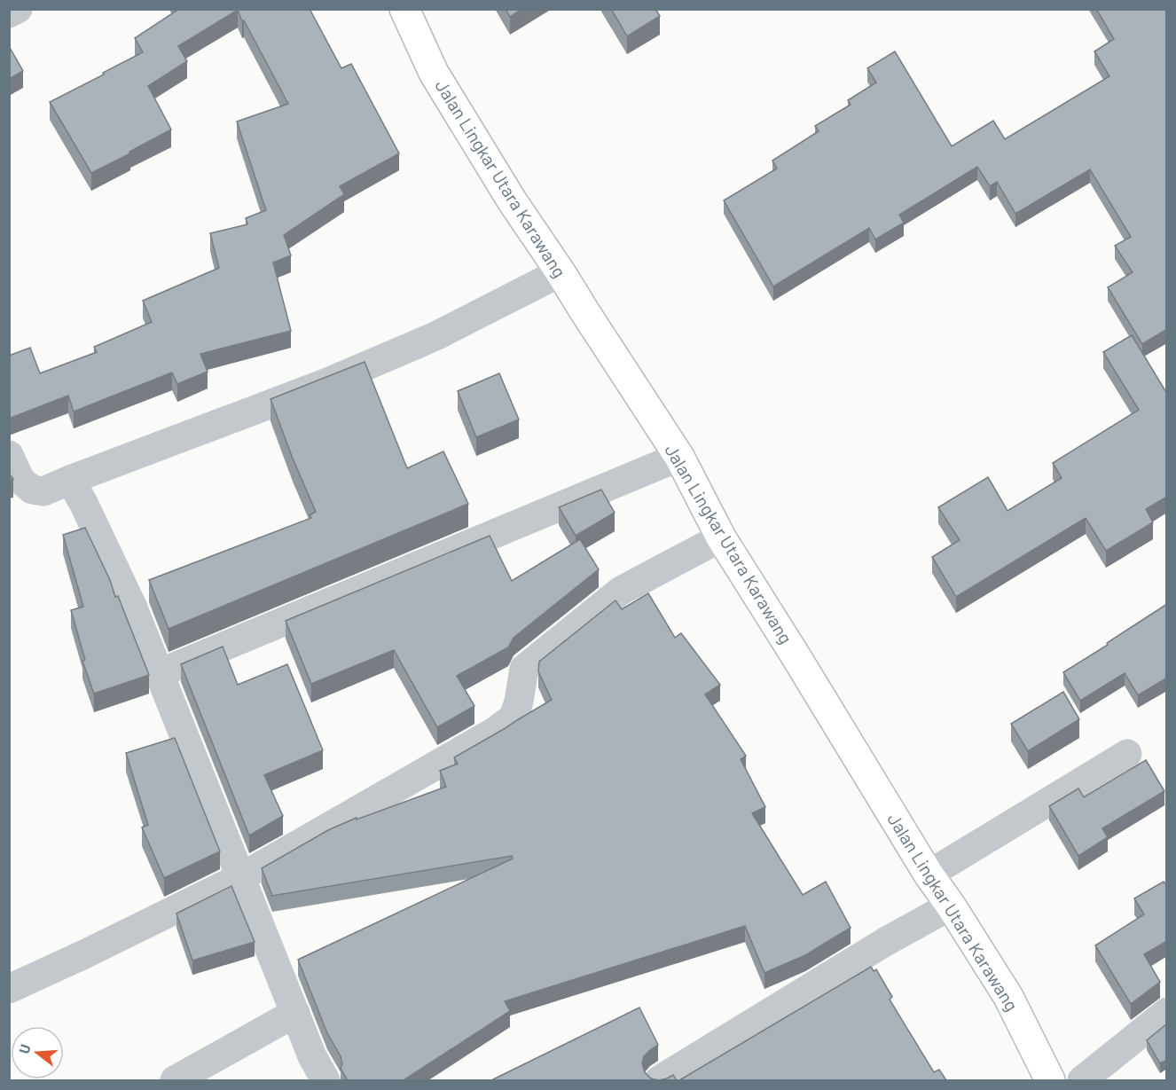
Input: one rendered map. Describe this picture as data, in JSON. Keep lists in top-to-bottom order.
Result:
{
  "streets": {
    "main road": ["Jalan Lingkar Utara Karawang"]
  },
  "north": "left"
}
